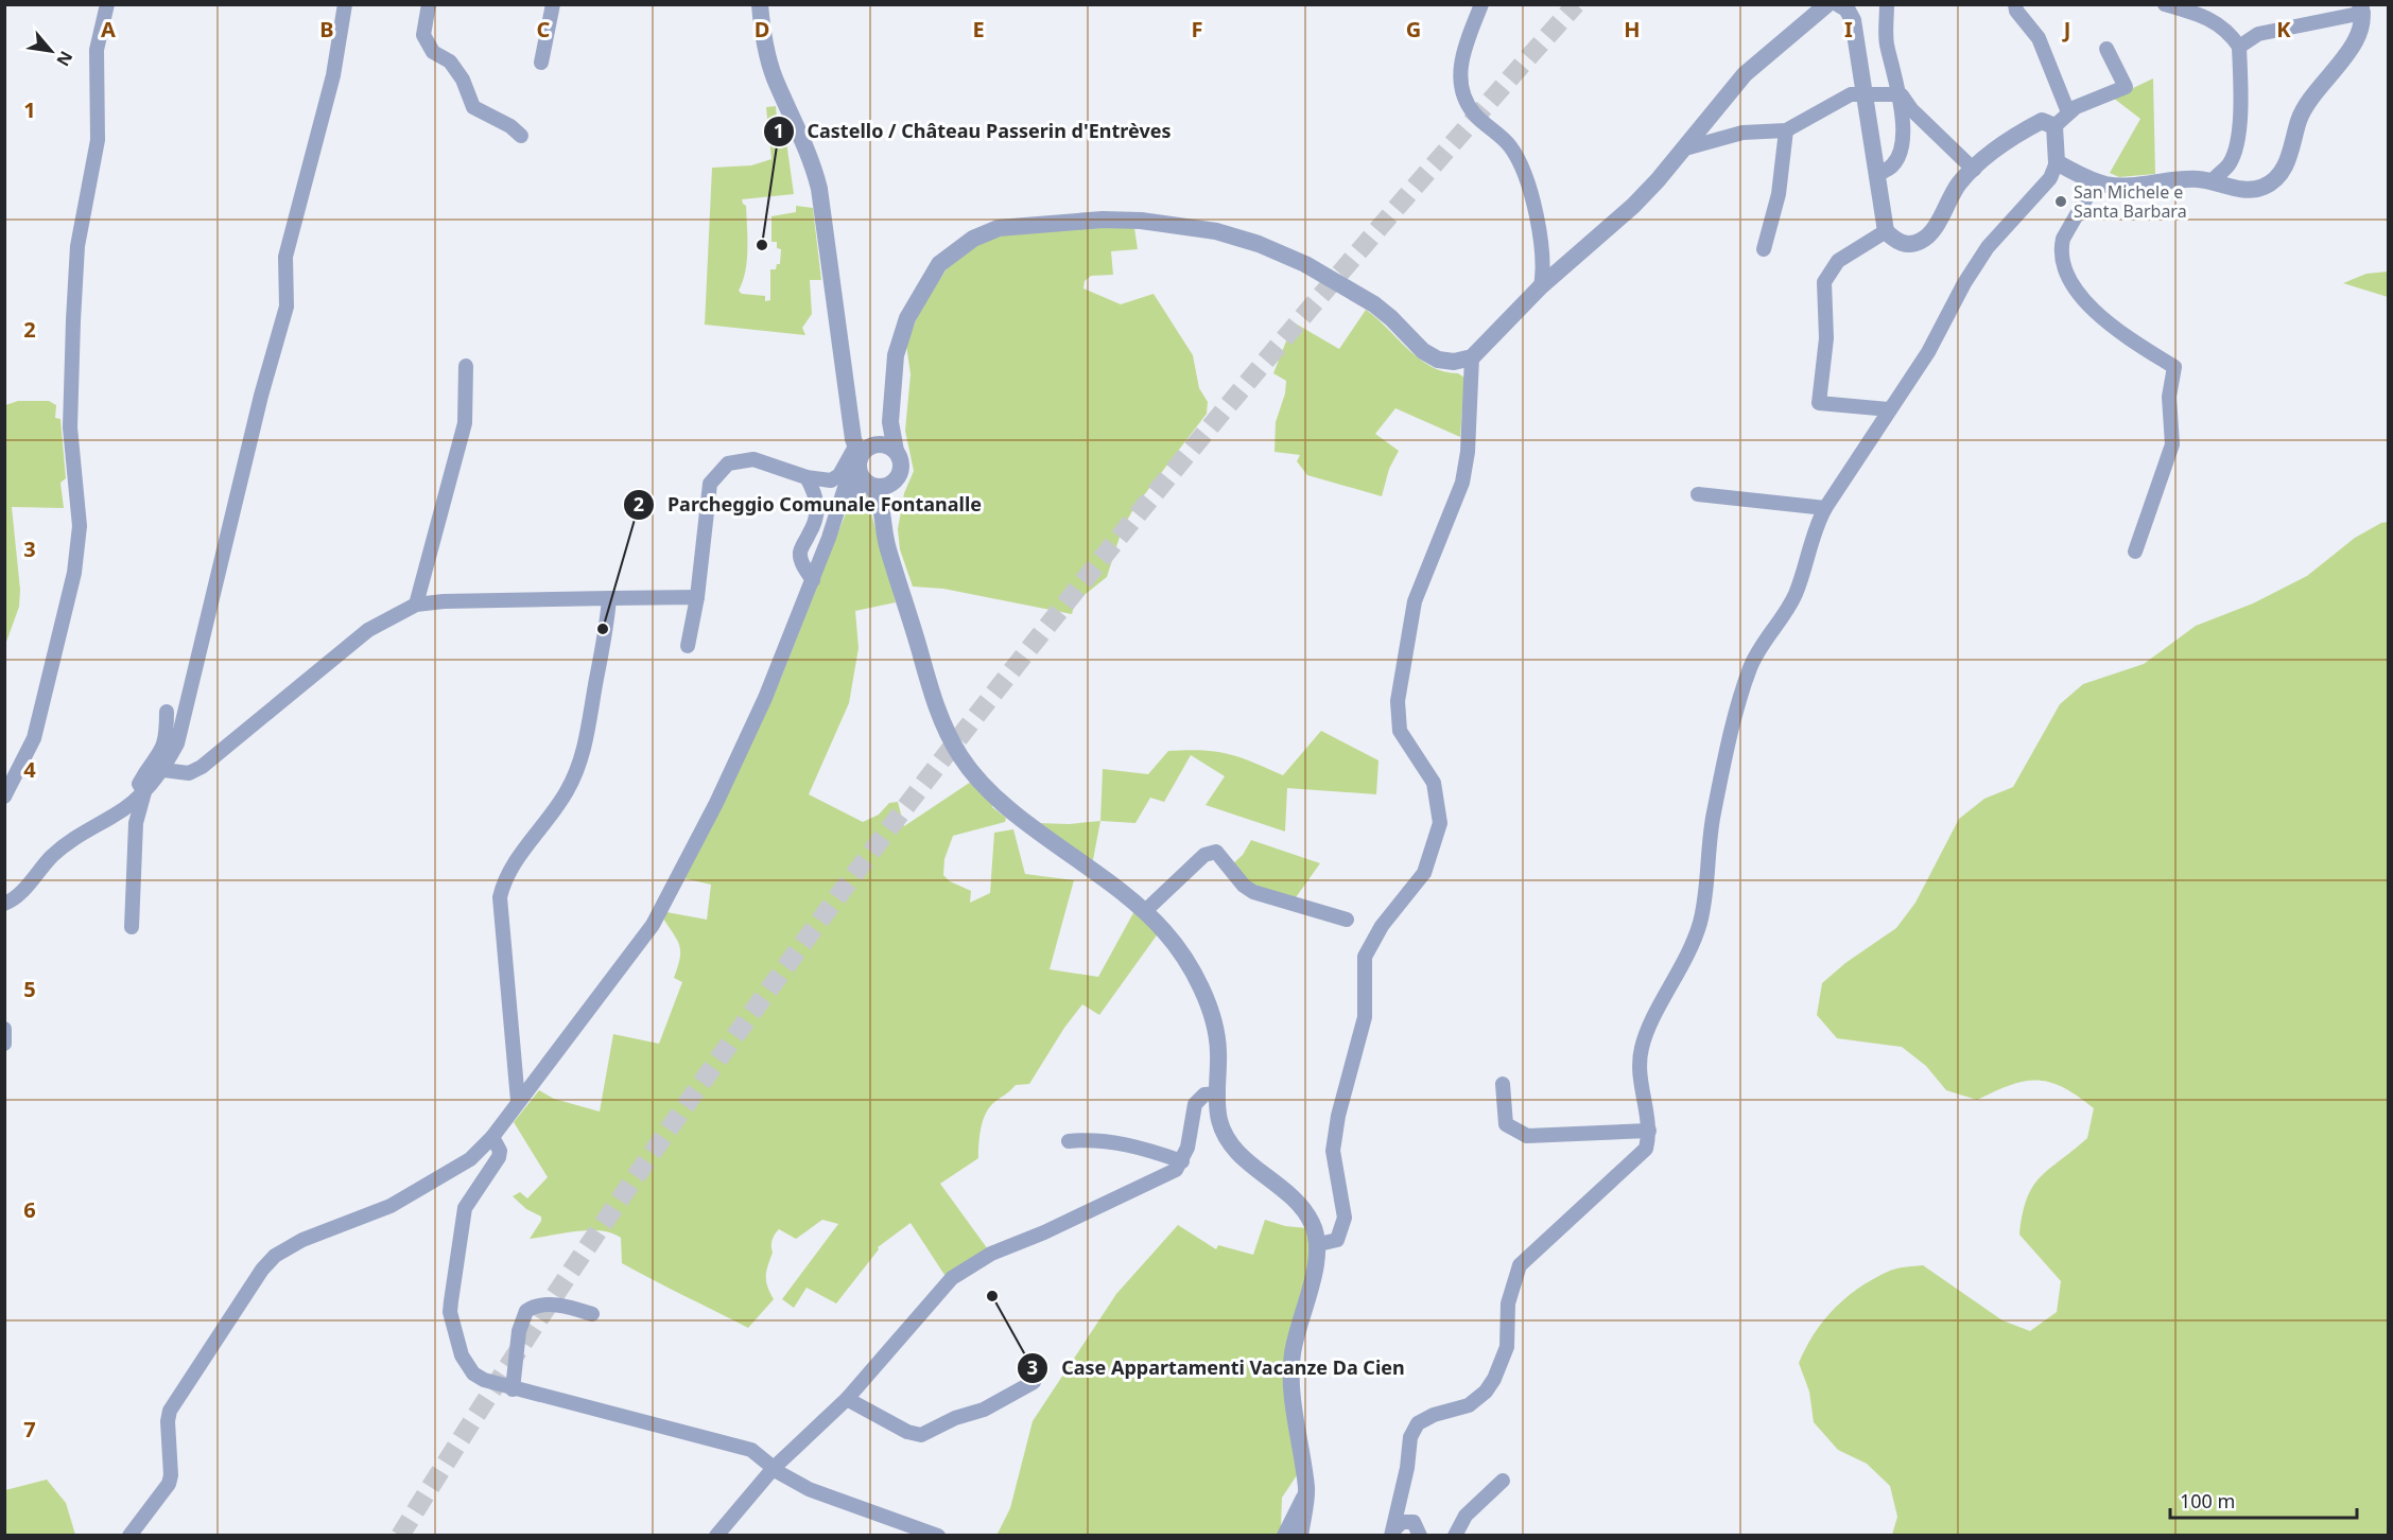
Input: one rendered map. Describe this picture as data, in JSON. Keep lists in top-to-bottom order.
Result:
{
  "places": [
    "San Michele e Santa Barbara",
    "Castello / Château Passerin d'Entrèves",
    "Parcheggio Comunale Fontanalle",
    "Case Appartamenti Vacanze Da Cien"
  ],
  "scale_bar": "100 m",
  "north": "bottom right",
  "grid": {
    "columns": [
      "A",
      "B",
      "C",
      "D",
      "E",
      "F",
      "G",
      "H",
      "I",
      "J",
      "K"
    ],
    "rows": [
      "1",
      "2",
      "3",
      "4",
      "5",
      "6",
      "7"
    ]
  }
}
